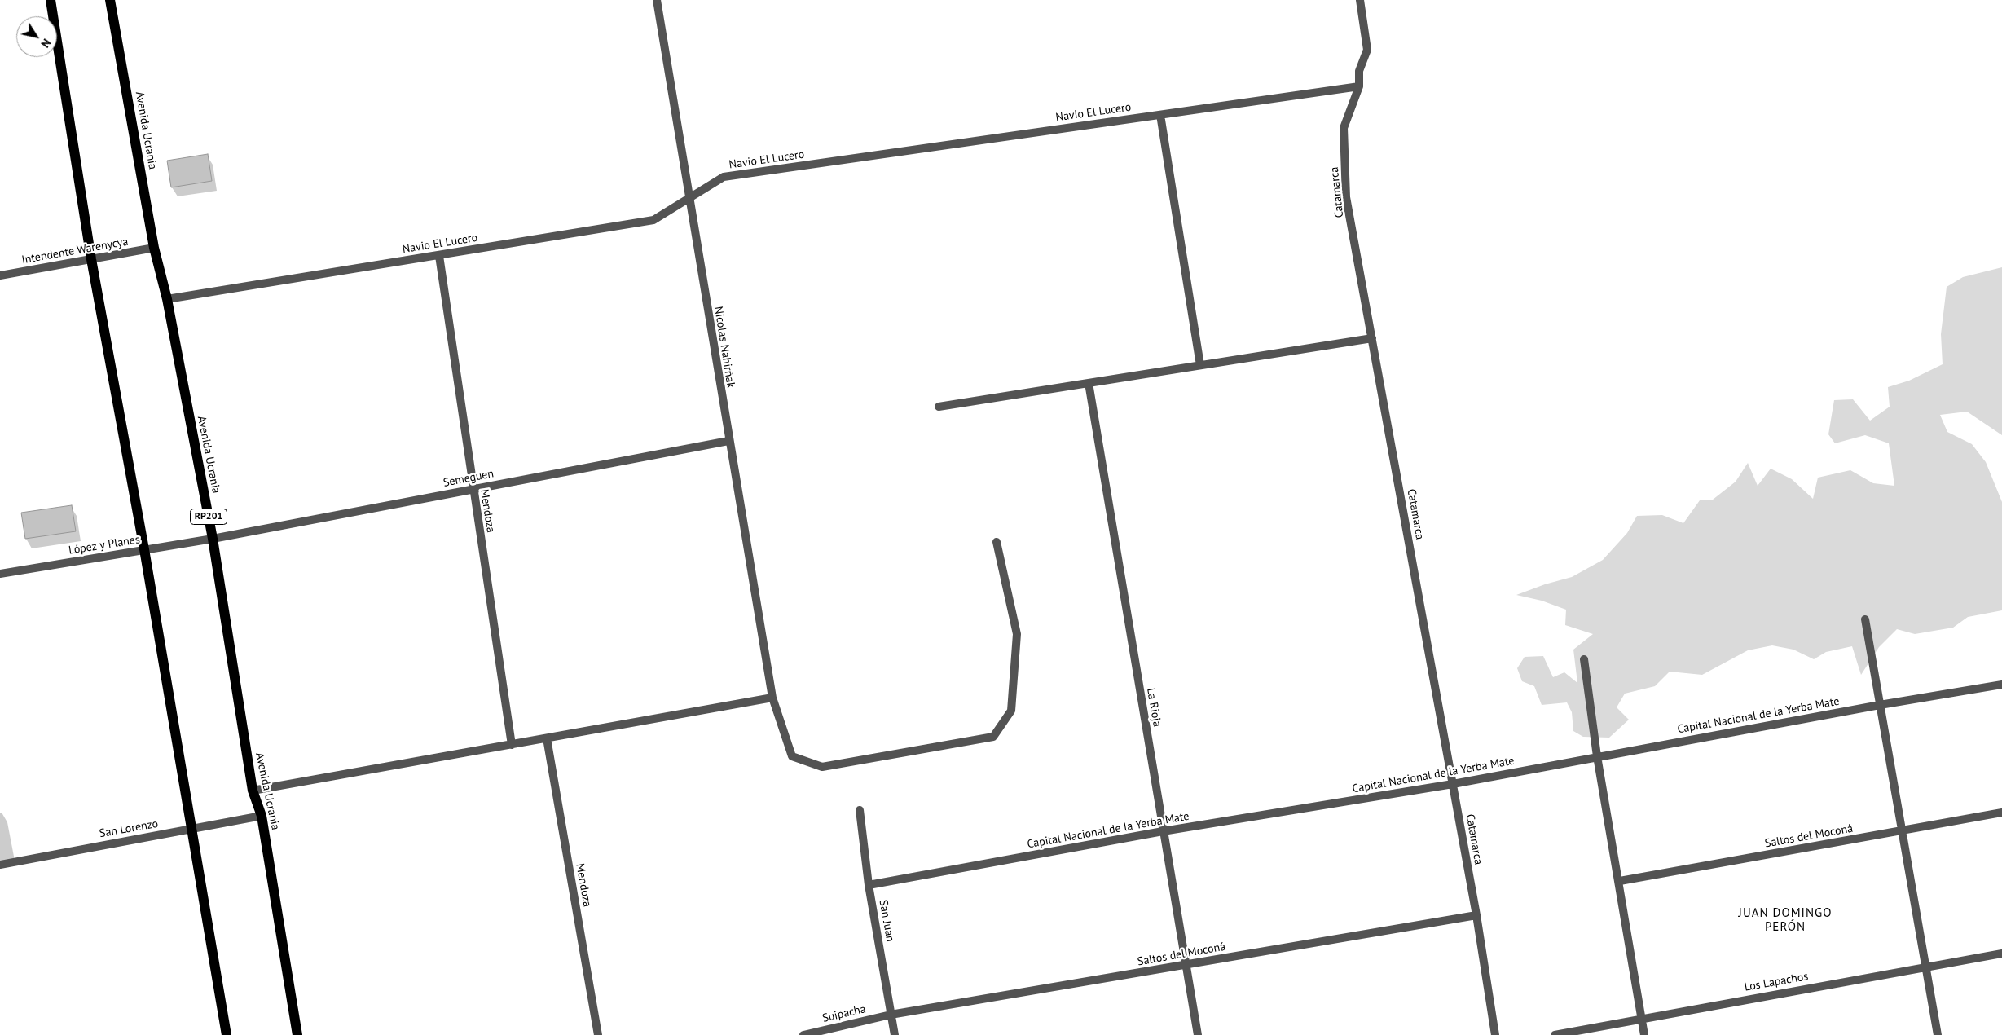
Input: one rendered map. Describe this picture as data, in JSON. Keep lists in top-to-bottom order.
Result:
{
  "streets": {
    "main road": ["Avenida Ucrania", "RP201"],
    "street": [
      "Navio El Lucero",
      "Catamarca",
      "Intendente Warenycya",
      "Nicolas Nahirñak",
      "Semeguen",
      "Mendoza",
      "López y Planes",
      "La Rioja",
      "Capital Nacional de la Yerba Mate",
      "San Lorenzo",
      "Saltos del Moconá",
      "San Juan",
      "Los Lapachos",
      "Suipacha"
    ]
  },
  "crossings": [
    ["Navio El Lucero", "Avenida Ucrania"],
    ["Navio El Lucero", "Catamarca"],
    ["Navio El Lucero", "Nicolas Nahirñak"],
    ["Navio El Lucero", "Mendoza"],
    ["Avenida Ucrania", "Intendente Warenycya"],
    ["Avenida Ucrania", "Semeguen"],
    ["Avenida Ucrania", "López y Planes"],
    ["Avenida Ucrania", "San Lorenzo"],
    ["Catamarca", "Capital Nacional de la Yerba Mate"],
    ["Catamarca", "Saltos del Moconá"],
    ["Nicolas Nahirñak", "Semeguen"],
    ["Semeguen", "Mendoza"],
    ["Semeguen", "López y Planes"],
    ["La Rioja", "Capital Nacional de la Yerba Mate"],
    ["La Rioja", "Saltos del Moconá"],
    ["Capital Nacional de la Yerba Mate", "San Juan"],
    ["Saltos del Moconá", "San Juan"],
    ["Saltos del Moconá", "Suipacha"],
    ["San Juan", "Suipacha"]
  ],
  "districts": ["JUAN DOMINGO PERÓN"],
  "north": "bottom right"
}
